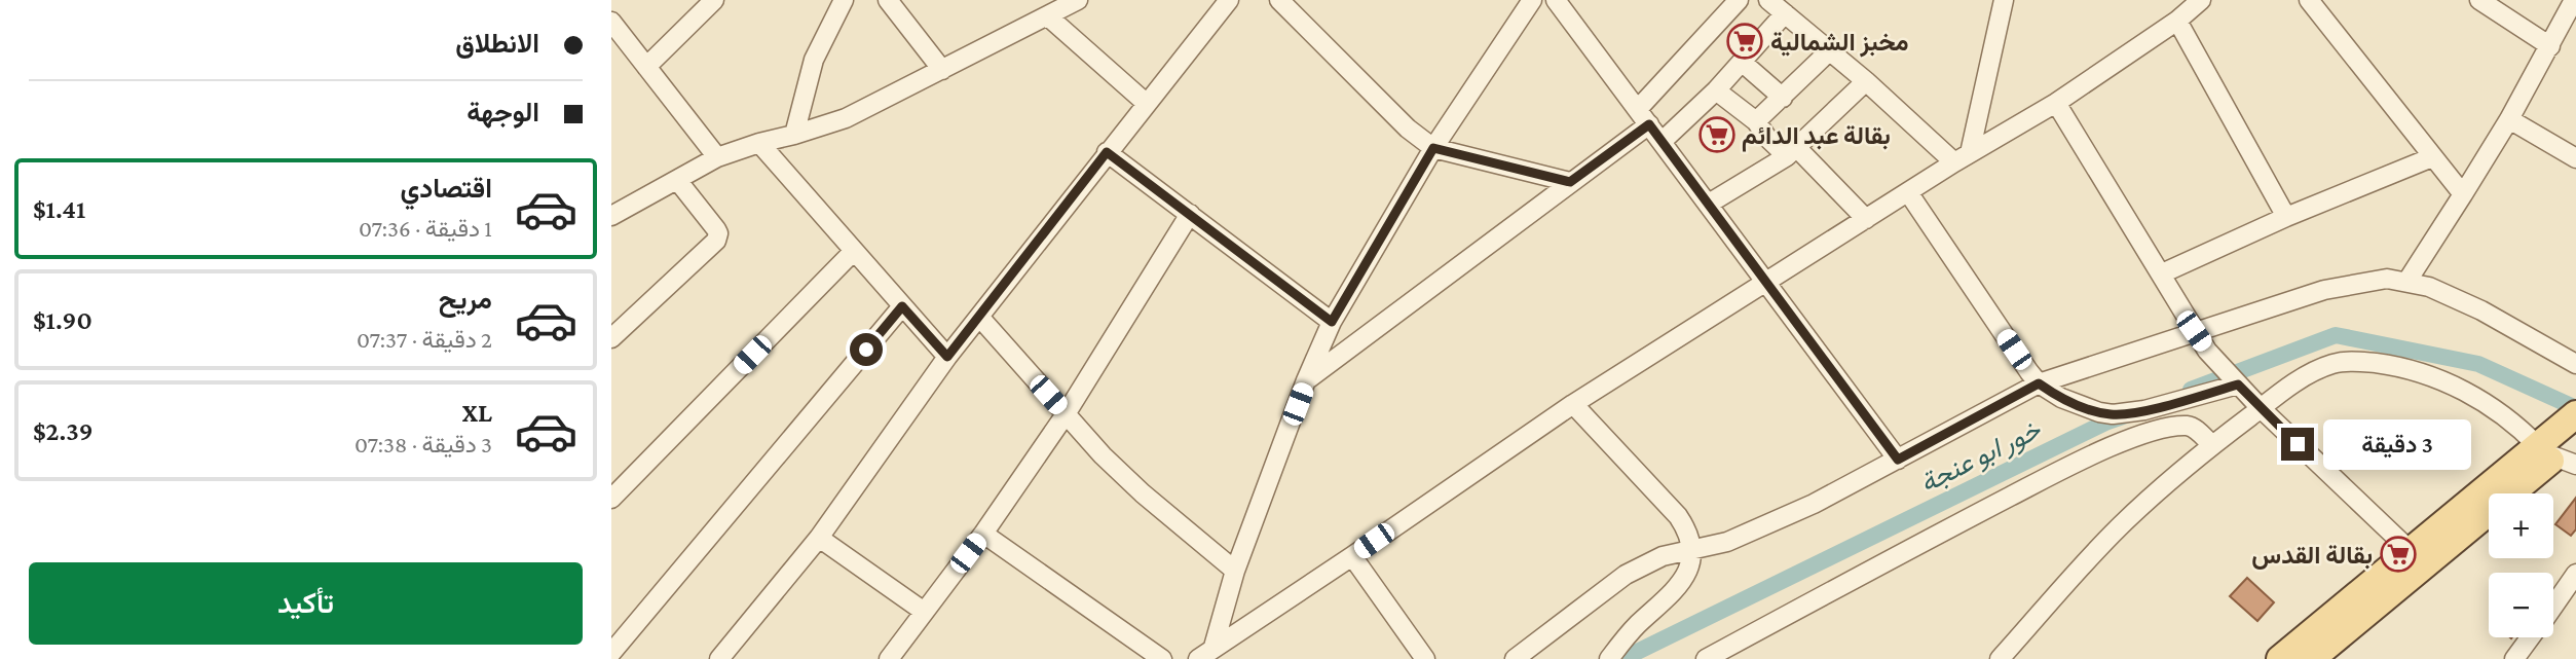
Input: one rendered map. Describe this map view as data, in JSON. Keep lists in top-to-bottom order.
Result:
{
  "water": ["خور ابو عنجة"],
  "places": {
    "supermarket": ["مخبز الشمالية", "بقالة عبد الدائم", "بقالة القدس"]
  },
  "page": {
    "banner": ["الانطلاق", "الوجهة"],
    "list": [
      {
        "name": "اقتصادي",
        "note": "1 دقيقة · 07:36",
        "value": "$1.41"
      },
      {
        "name": "مريح",
        "note": "2 دقيقة · 07:37",
        "value": "$1.90"
      },
      {
        "name": "XL",
        "note": "3 دقيقة · 07:38",
        "value": "$2.39"
      }
    ],
    "bubble": "3 دقيقة",
    "map_buttons": ["+", "−"],
    "buttons": "تأكيد"
  }
}
